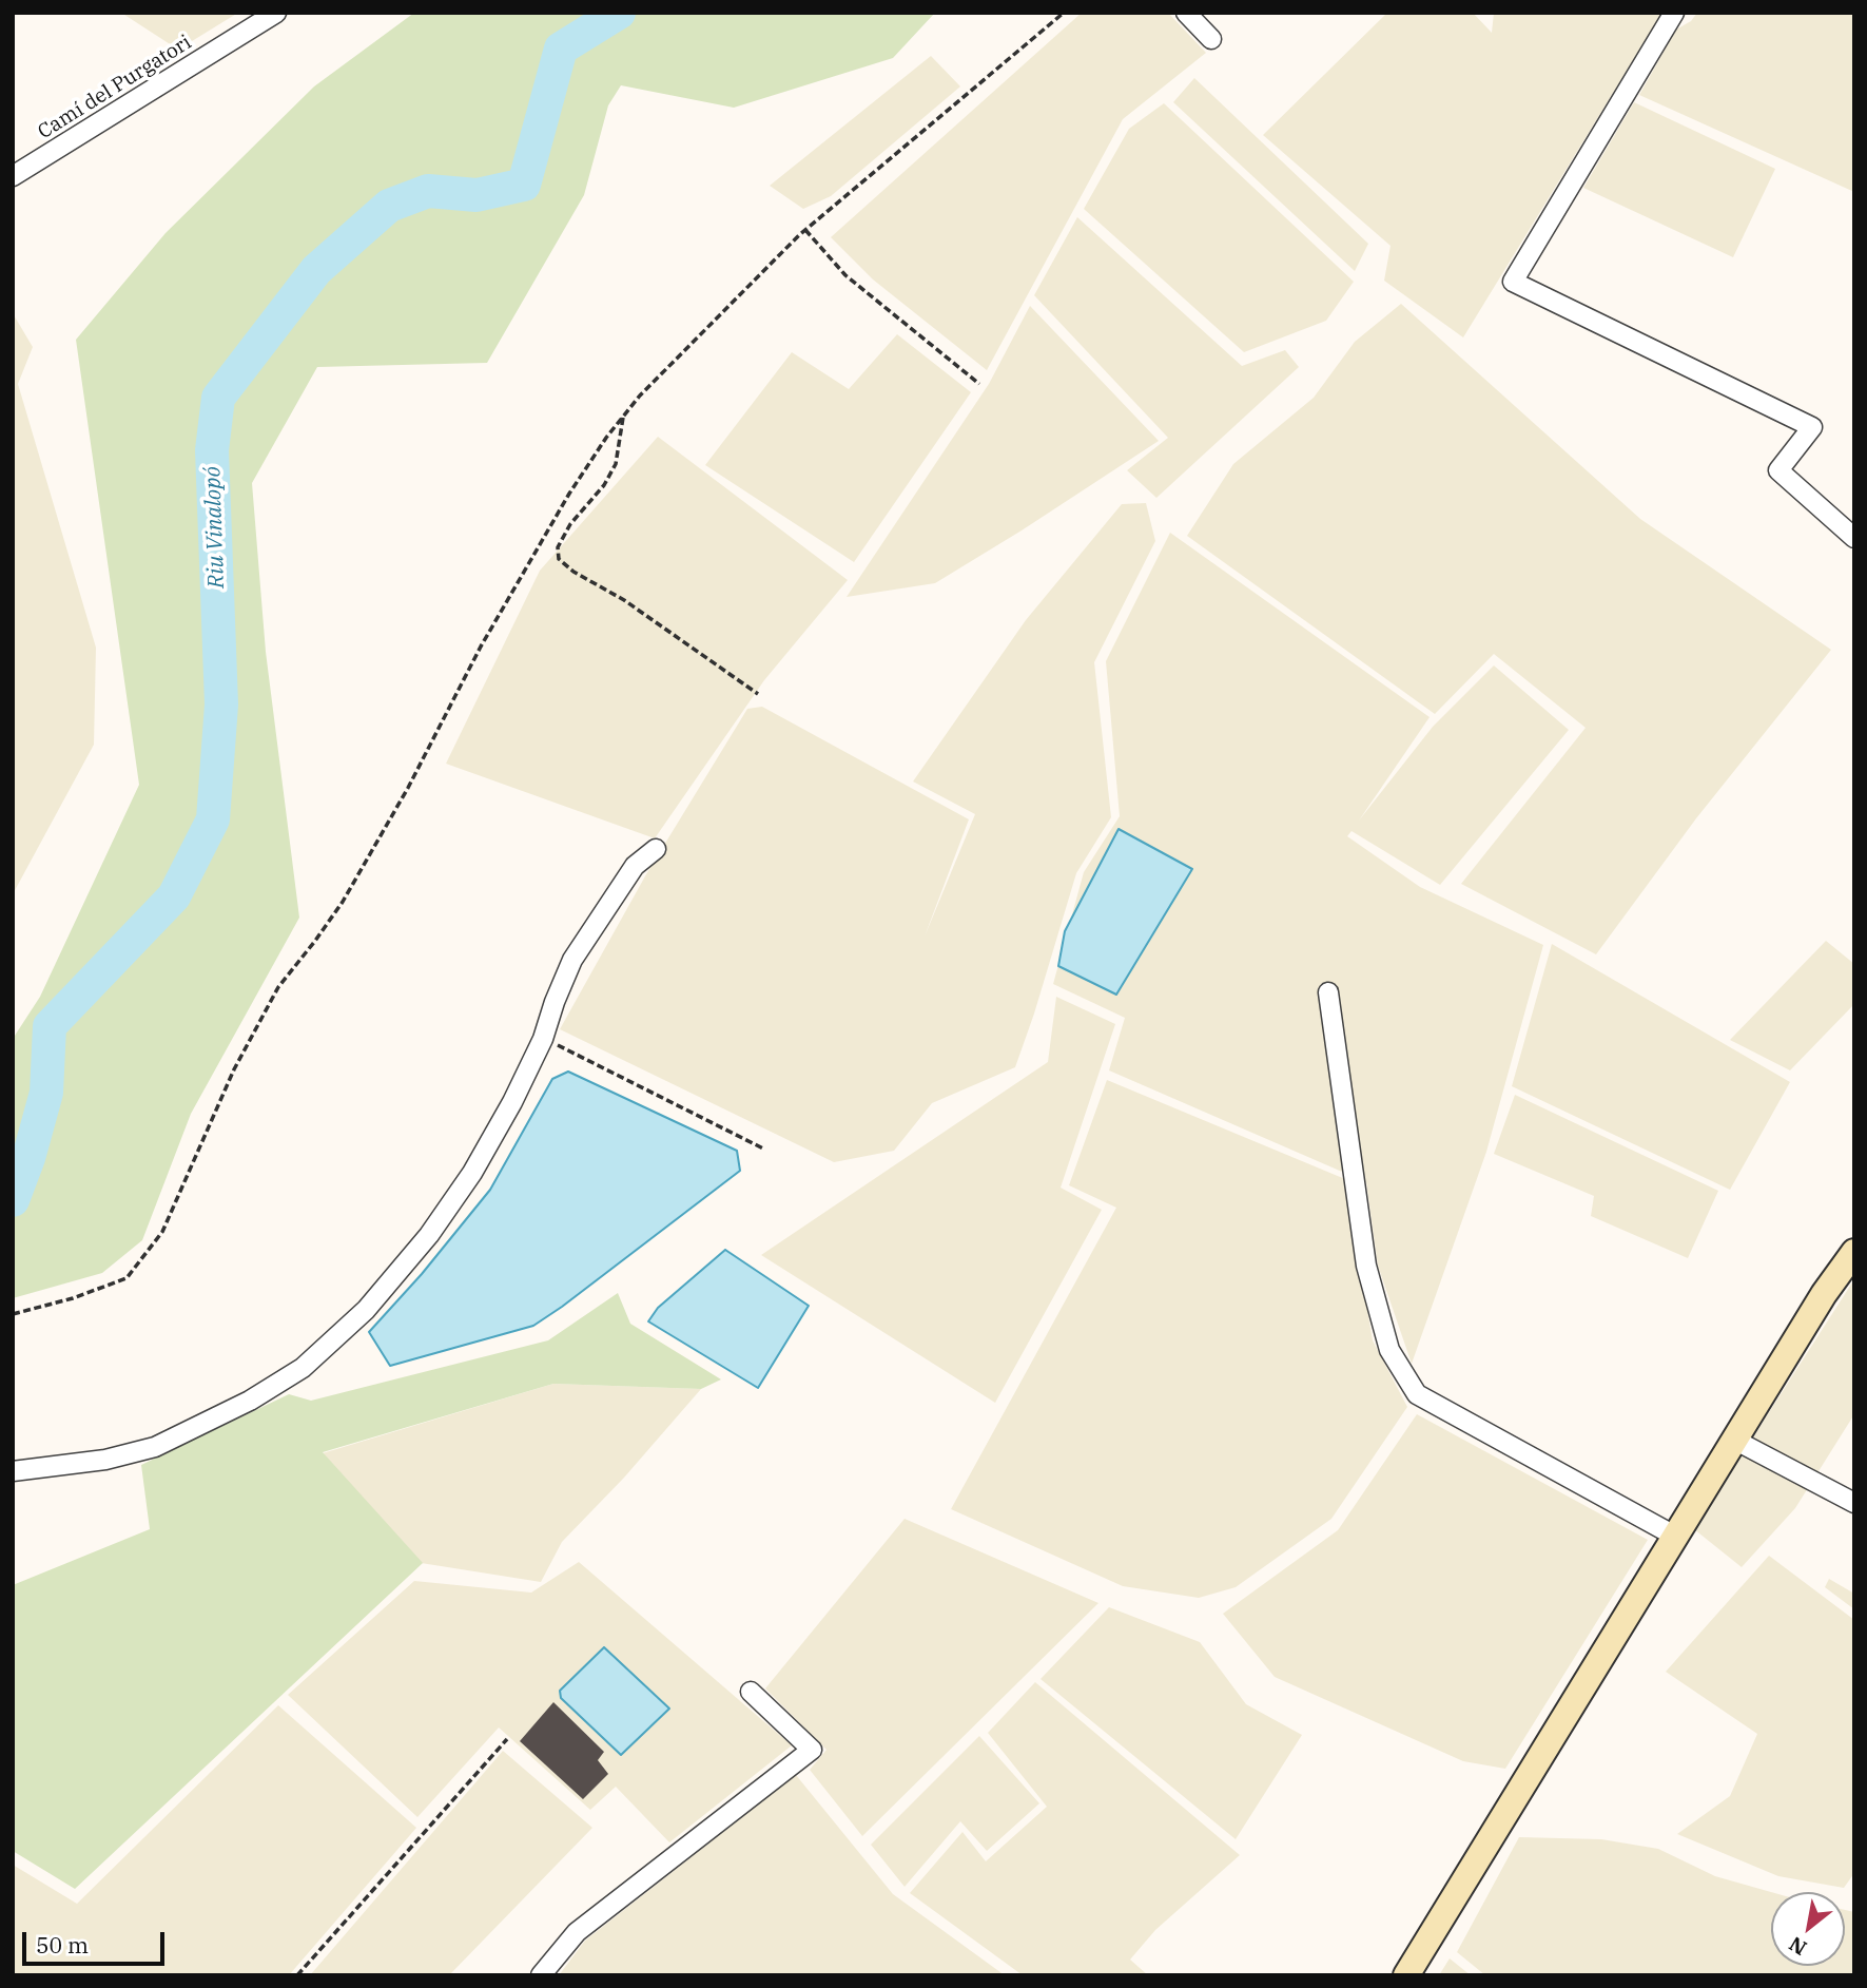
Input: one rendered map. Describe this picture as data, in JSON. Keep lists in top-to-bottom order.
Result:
{
  "streets": {
    "street": ["Camí del Purgatori"]
  },
  "water": ["Riu Vinalopó"],
  "scale_bar": "50 m",
  "north": "bottom left"
}
